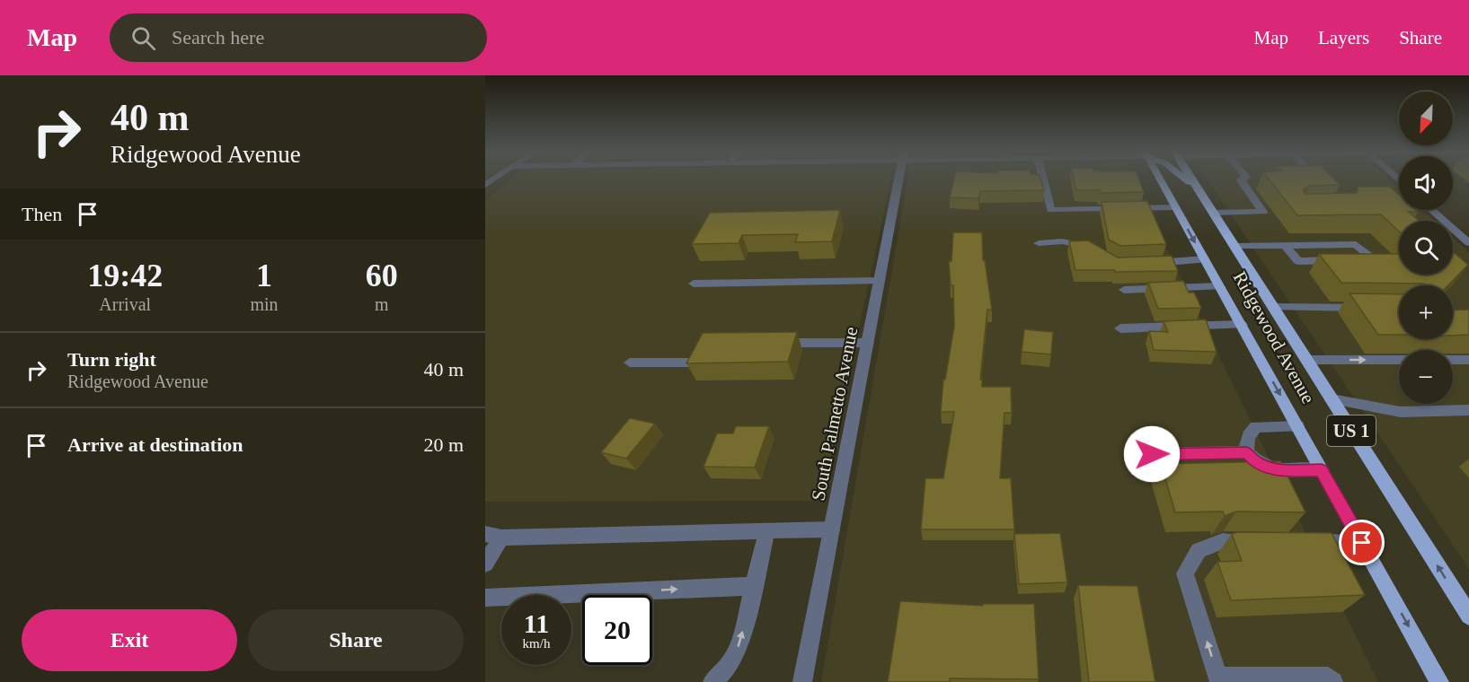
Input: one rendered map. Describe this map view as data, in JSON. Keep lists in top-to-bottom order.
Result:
{
  "streets": {
    "main road": ["Ridgewood Avenue", "US 1"],
    "street": ["South Palmetto Avenue"]
  },
  "north": "bottom left",
  "page": {
    "header": "Map",
    "search": "Search here",
    "nav": ["Map", "Layers", "Share"],
    "turn": ["40 m", "Ridgewood Avenue"],
    "map_buttons": ["+", "−"],
    "then": "Then",
    "eta": [
      "19:42",
      "Arrival",
      "1",
      "min",
      "60",
      "m"
    ],
    "list": [
      {
        "name": "Turn right",
        "note": "Ridgewood Avenue",
        "value": "40 m"
      },
      {
        "name": "Arrive at destination",
        "value": "20 m"
      }
    ],
    "speed": "11 km/h",
    "limit": "20",
    "buttons": ["Exit", "Share"]
  }
}
